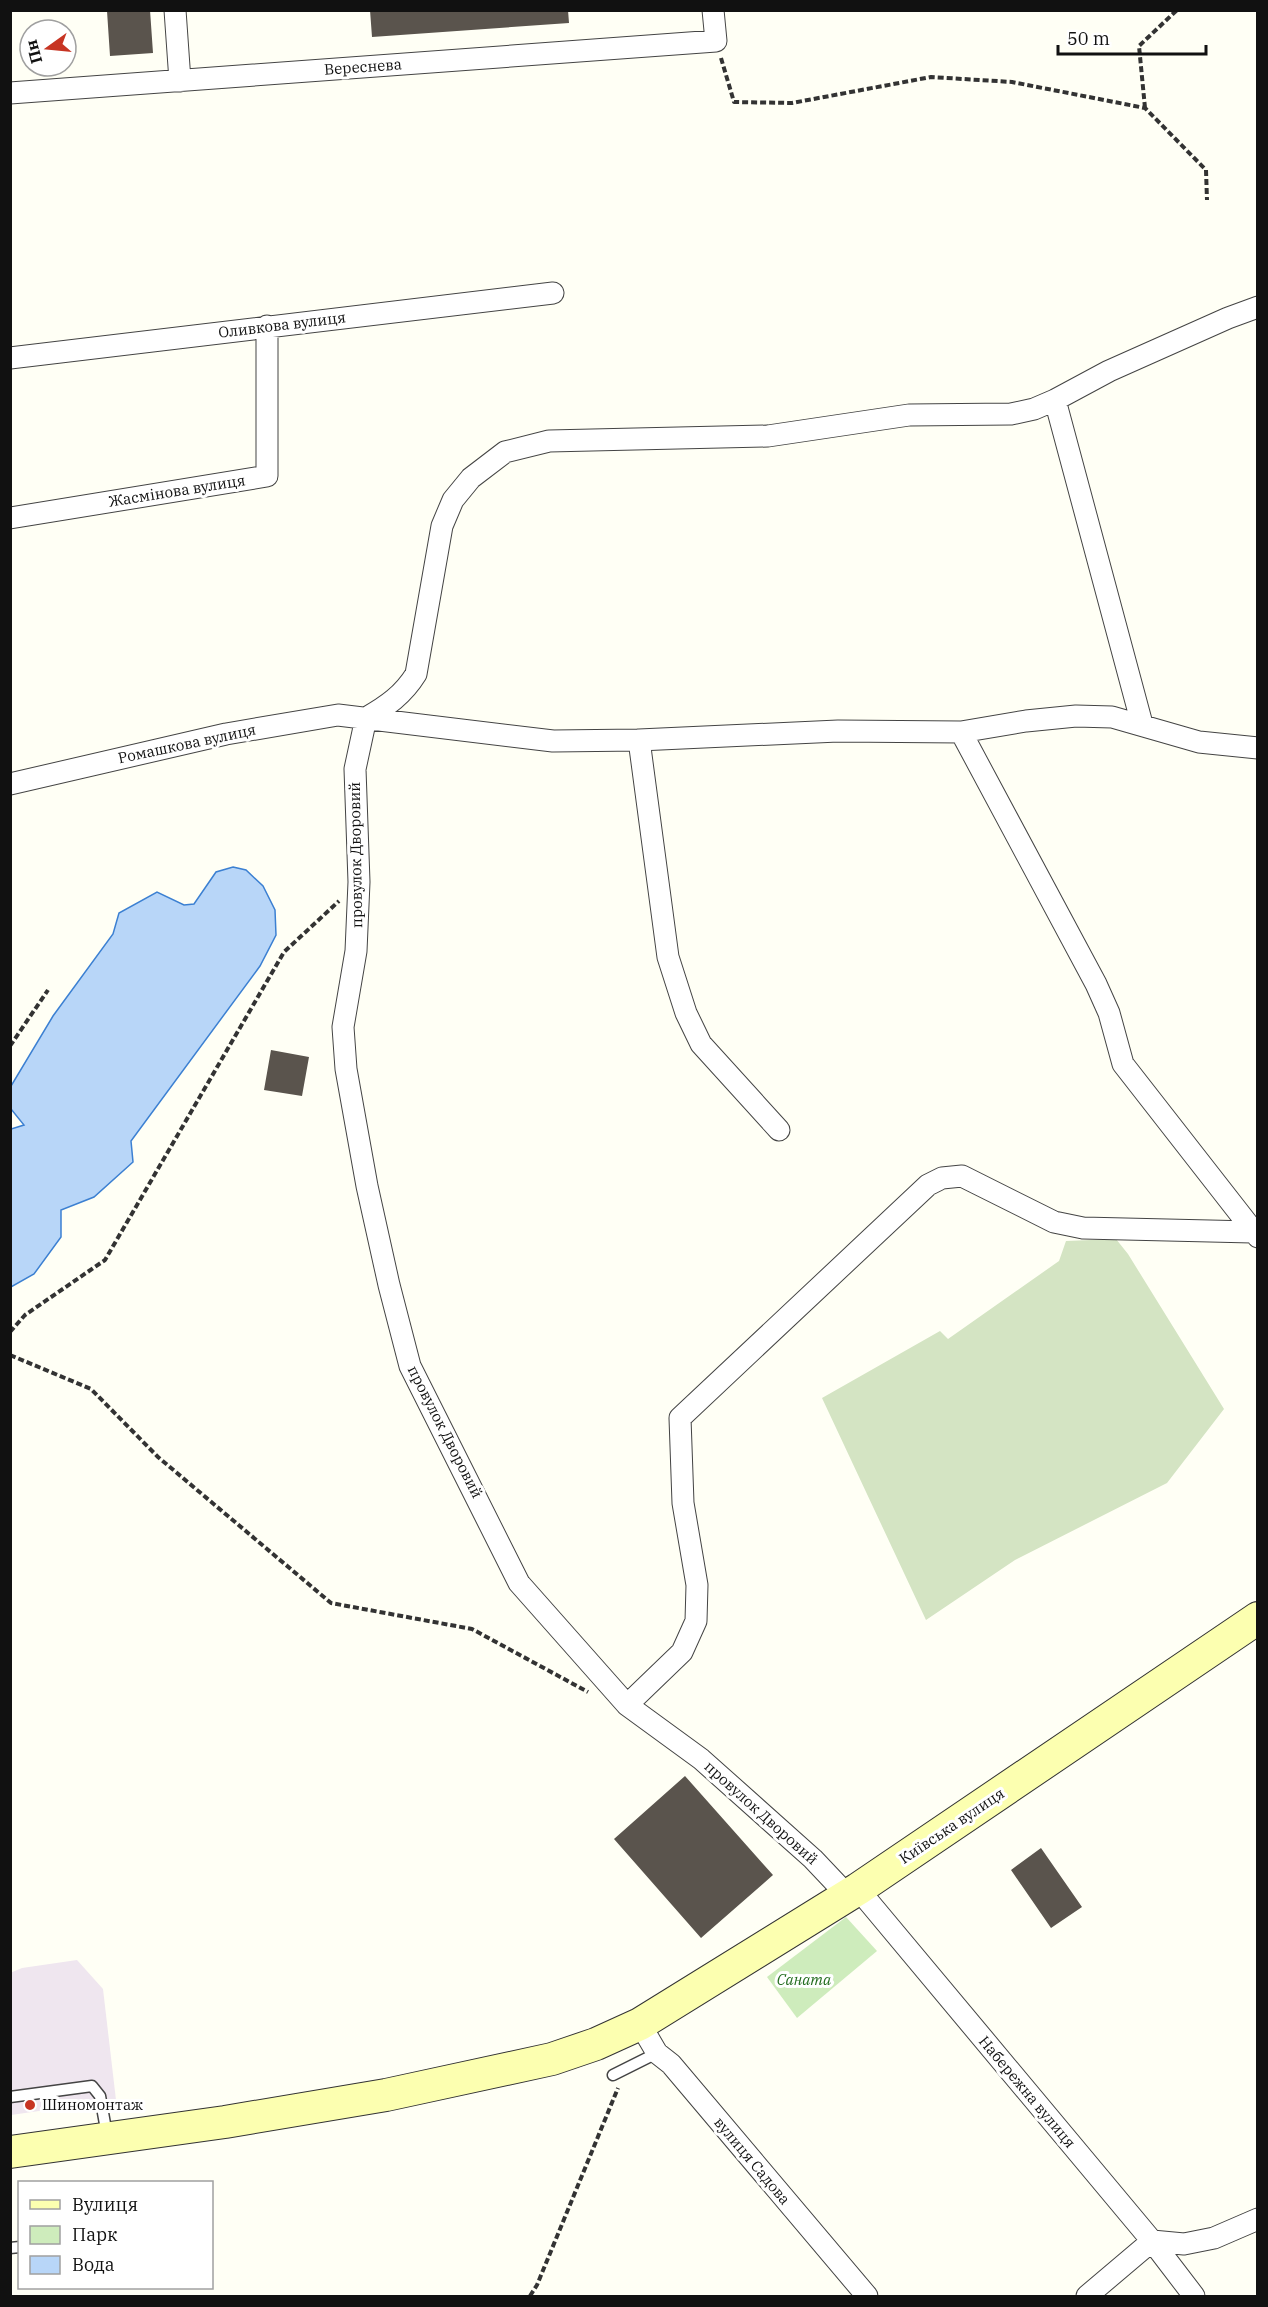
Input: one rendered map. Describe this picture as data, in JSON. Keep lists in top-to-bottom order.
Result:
{
  "streets": {
    "street": [
      "Вереснева",
      "Оливкова вулиця",
      "Жасмінова вулиця",
      "Ромашкова вулиця",
      "провулок Дворовий",
      "Київська вулиця",
      "Набережна вулиця",
      "вулиця Садова"
    ]
  },
  "crossings": [
    ["Оливкова вулиця", "Жасмінова вулиця"],
    ["Ромашкова вулиця", "провулок Дворовий"],
    ["провулок Дворовий", "Київська вулиця"],
    ["провулок Дворовий", "Набережна вулиця"],
    ["Київська вулиця", "Набережна вулиця"],
    ["Київська вулиця", "вулиця Садова"]
  ],
  "parks": ["Саната"],
  "places": ["Шиномонтаж"],
  "legend": ["Вулиця", "Парк", "Вода"],
  "scale_bar": "50 m",
  "north": "left"
}
